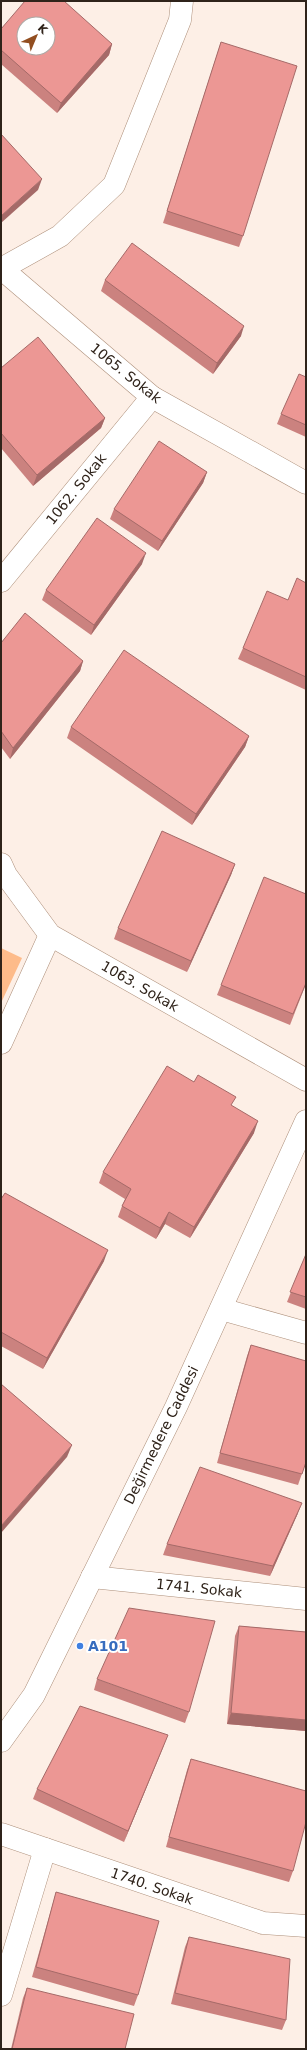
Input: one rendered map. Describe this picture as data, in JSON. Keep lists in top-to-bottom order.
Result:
{
  "streets": {
    "street": [
      "1065. Sokak",
      "1062. Sokak",
      "1063. Sokak",
      "Değirmedere Caddesi",
      "1741. Sokak",
      "1740. Sokak"
    ]
  },
  "crossings": [
    ["1065. Sokak", "1062. Sokak"],
    ["Değirmedere Caddesi", "1741. Sokak"]
  ],
  "places": ["A101"],
  "north": "top right"
}
